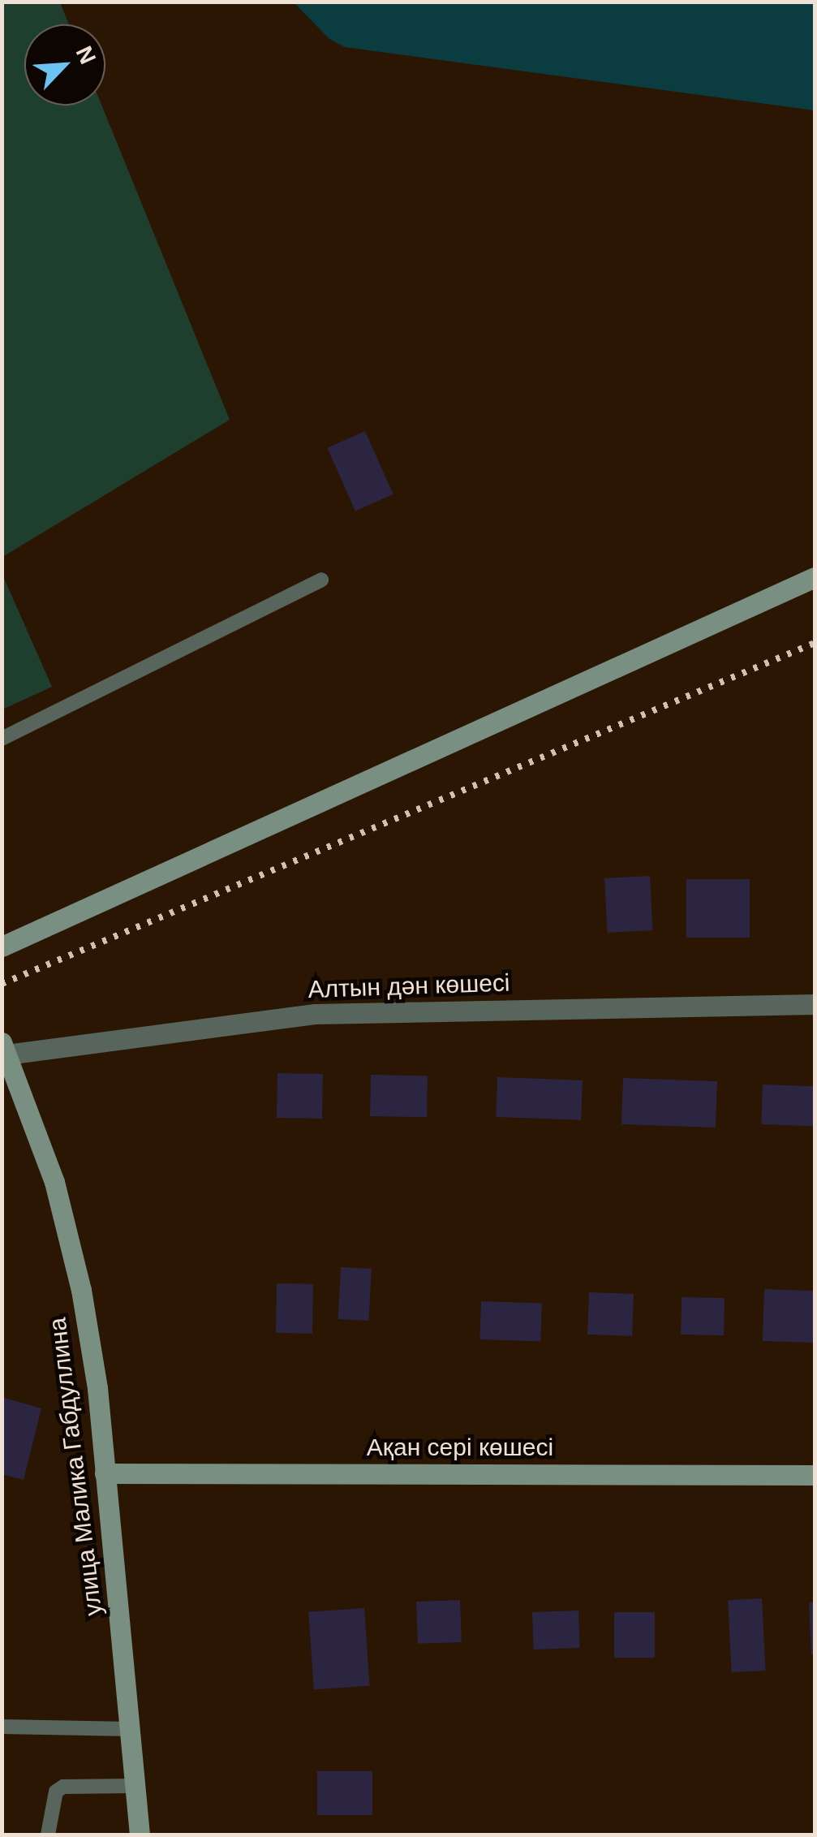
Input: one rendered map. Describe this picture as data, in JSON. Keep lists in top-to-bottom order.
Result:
{
  "streets": {
    "main road": ["Ақан сері көшесі", "улица Малика Габдуллина"],
    "street": ["Алтын дән көшесі"]
  },
  "crossings": [
    ["Алтын дән көшесі", "улица Малика Габдуллина"],
    ["Ақан сері көшесі", "улица Малика Габдуллина"]
  ],
  "north": "top right"
}
